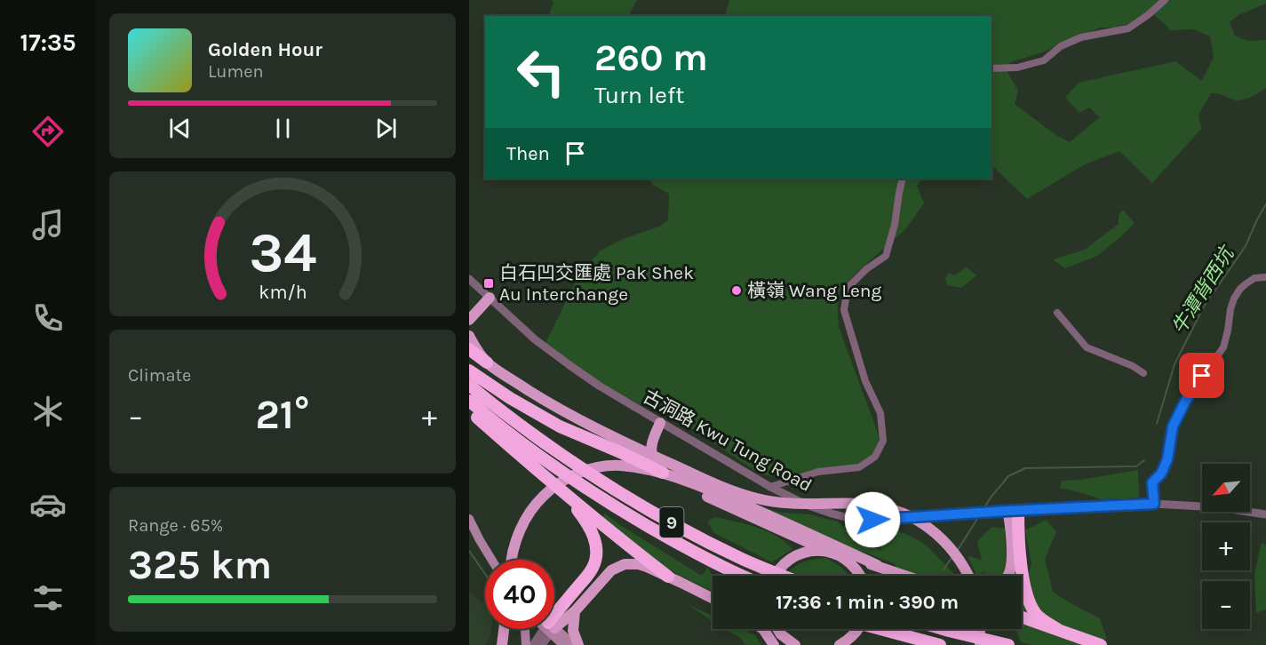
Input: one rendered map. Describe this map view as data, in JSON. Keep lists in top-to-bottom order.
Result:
{
  "streets": {
    "highway": ["9"],
    "street": ["古洞路 Kwu Tung Road"]
  },
  "water": ["牛潭背西坑"],
  "places": {
    "transit": ["白石凹交匯處 Pak Shek Au Interchange"],
    "other": ["橫嶺 Wang Leng"]
  },
  "north": "bottom left",
  "page": {
    "tabs": "17:35",
    "turn": ["260 m", "Turn left"],
    "song": ["Golden Hour", "Lumen"],
    "then": "Then",
    "tile": [
      "Climate",
      ["Range · 65%", "325 km"]
    ],
    "heat": ["−", "21°", "+"],
    "map_buttons": ["+", "−"],
    "limit": "40",
    "trip": "17:36 · 1 min · 390 m",
    "gauge": ["34", "km/h"]
  }
}
